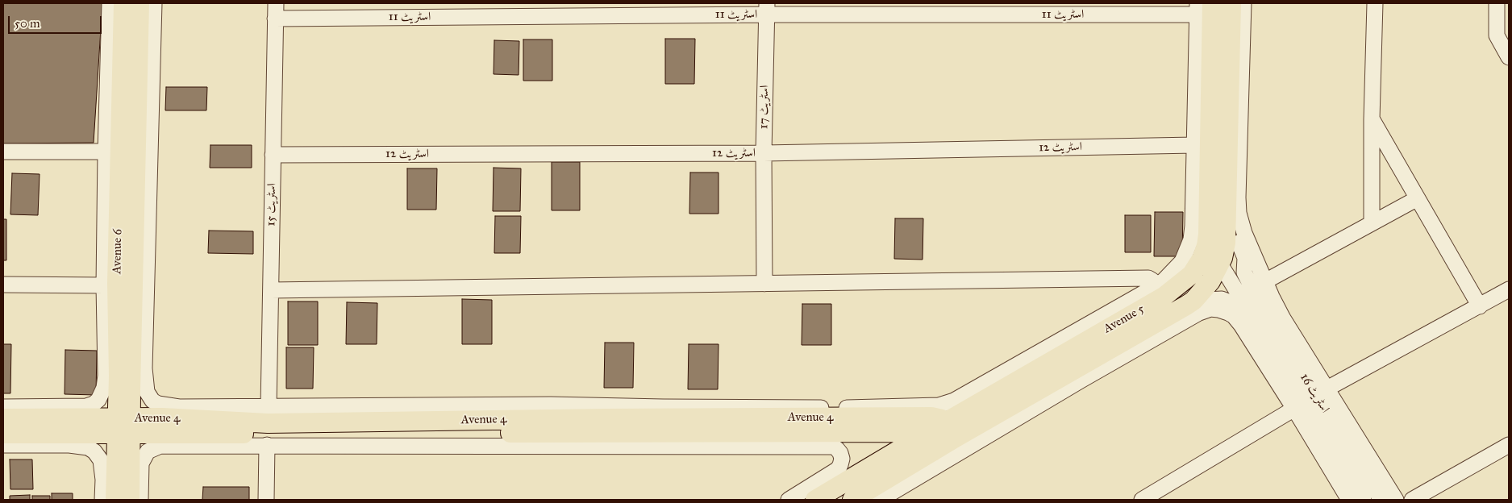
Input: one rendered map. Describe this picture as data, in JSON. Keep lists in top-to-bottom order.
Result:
{
  "streets": {
    "main road": ["Avenue 6", "Avenue 5", "Avenue 4"],
    "street": [
      "اسٹریٹ 11",
      "اسٹریٹ 17",
      "اسٹریٹ 12",
      "اسٹریٹ 15",
      "اسٹریٹ 16"
    ]
  },
  "crossings": [
    ["اسٹریٹ 11", "اسٹریٹ 17"],
    ["اسٹریٹ 11", "اسٹریٹ 15"],
    ["اسٹریٹ 11", "Avenue 5"],
    ["اسٹریٹ 17", "اسٹریٹ 12"],
    ["اسٹریٹ 12", "اسٹریٹ 15"],
    ["Avenue 6", "Avenue 4"],
    ["Avenue 5", "اسٹریٹ 16"],
    ["Avenue 5", "Avenue 4"]
  ],
  "scale_bar": "50 m"
}
